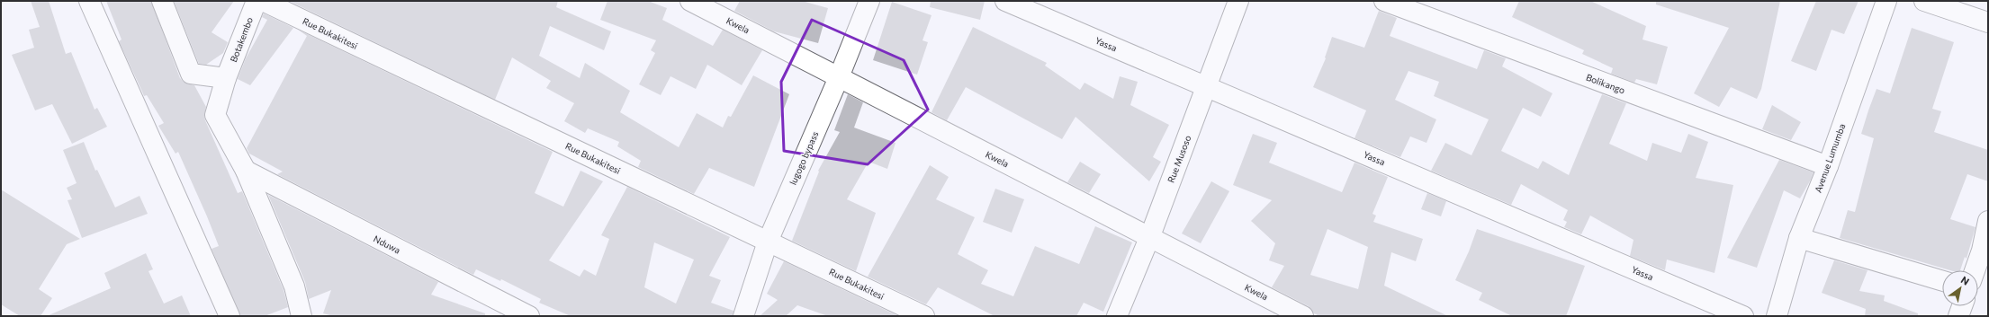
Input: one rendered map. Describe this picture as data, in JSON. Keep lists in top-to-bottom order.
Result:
{
  "streets": {
    "street": [
      "Kwela",
      "Rue Bukakitesi",
      "Botakembo",
      "Yassa",
      "Bolikango",
      "lugogo bypass",
      "Avenue Lumumba",
      "Rue Musoso",
      "Nduwa"
    ]
  },
  "crossings": [
    ["Kwela", "lugogo bypass"],
    ["Kwela", "Rue Musoso"],
    ["Rue Bukakitesi", "lugogo bypass"],
    ["Botakembo", "Nduwa"],
    ["Yassa", "Rue Musoso"],
    ["Bolikango", "Avenue Lumumba"]
  ],
  "north": "top right"
}
